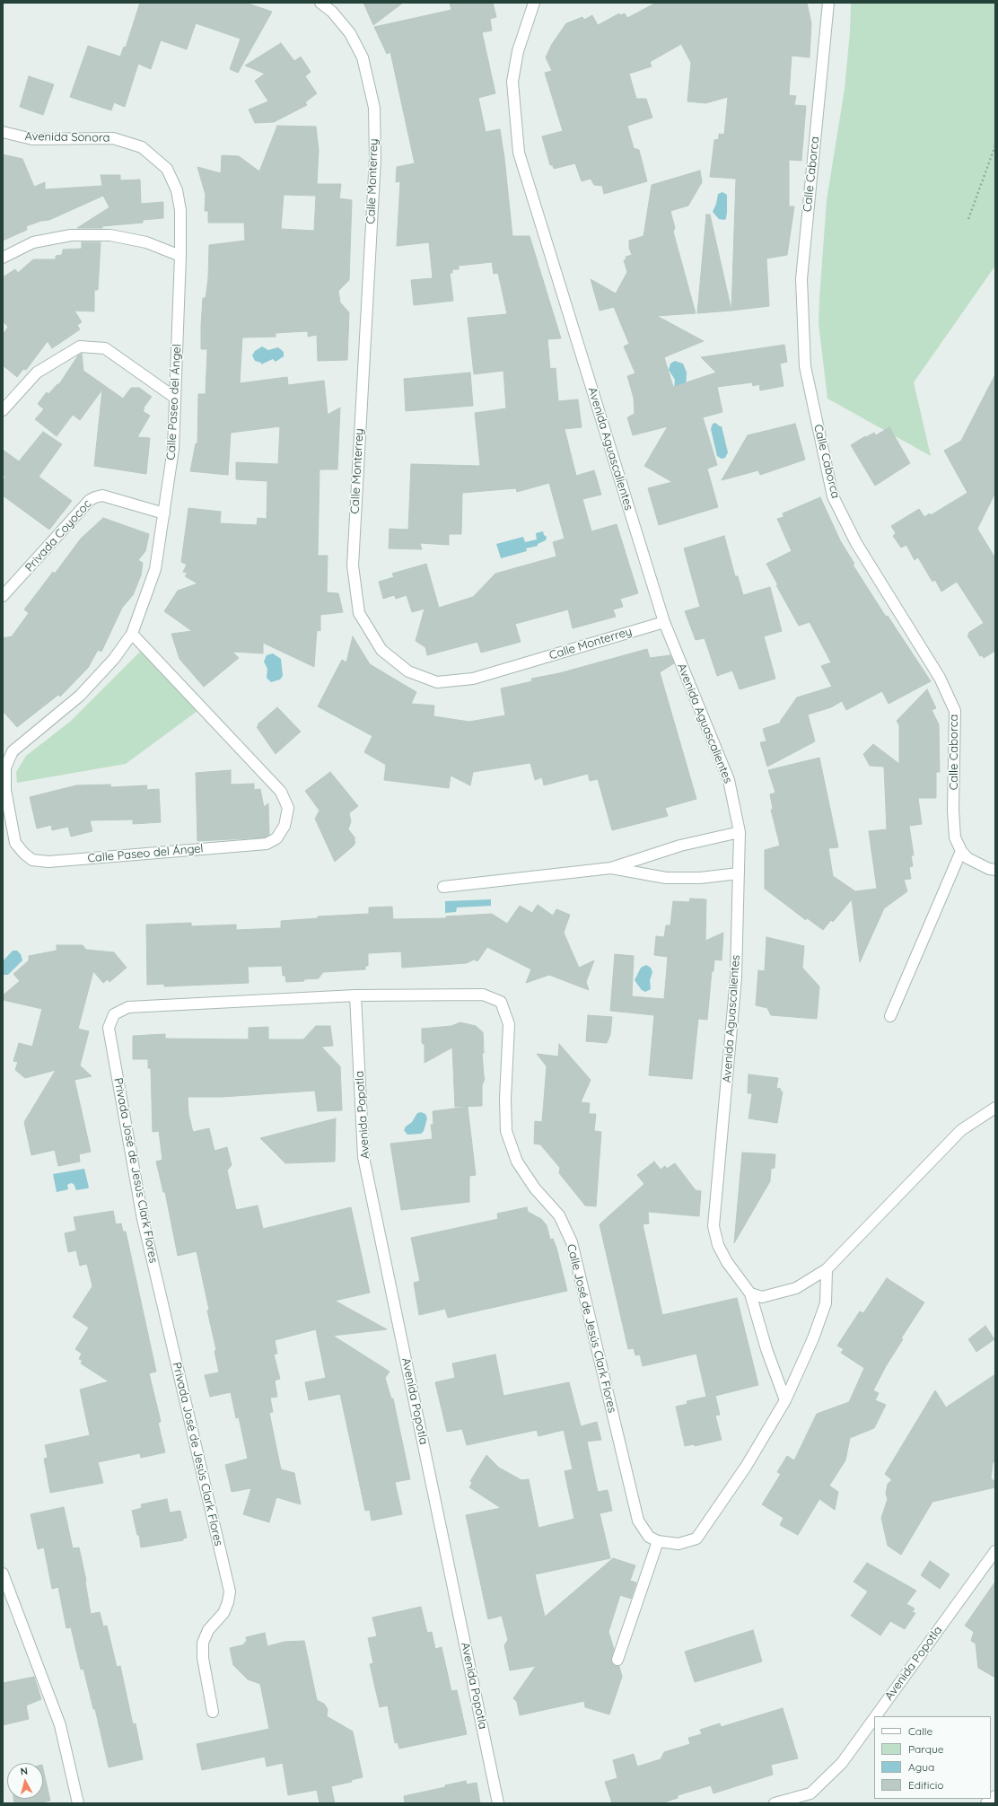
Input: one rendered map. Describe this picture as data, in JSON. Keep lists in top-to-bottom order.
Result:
{
  "streets": {
    "street": [
      "Avenida Sonora",
      "Calle Caborca",
      "Calle Monterrey",
      "Calle Paseo del Ángel",
      "Avenida Aguascalientes",
      "Privada Coyococ",
      "Avenida Popotla",
      "Privada José de Jesús Clark Flores",
      "Calle José de Jesús Clark Flores"
    ]
  },
  "crossings": [
    ["Avenida Sonora", "Calle Paseo del Ángel"],
    ["Calle Monterrey", "Avenida Aguascalientes"],
    ["Calle Paseo del Ángel", "Privada Coyococ"],
    ["Avenida Popotla", "Privada José de Jesús Clark Flores"],
    ["Avenida Popotla", "Calle José de Jesús Clark Flores"],
    ["Privada José de Jesús Clark Flores", "Calle José de Jesús Clark Flores"]
  ],
  "legend": [
    "Calle",
    "Parque",
    "Agua",
    "Edificio"
  ],
  "north": "top"
}
